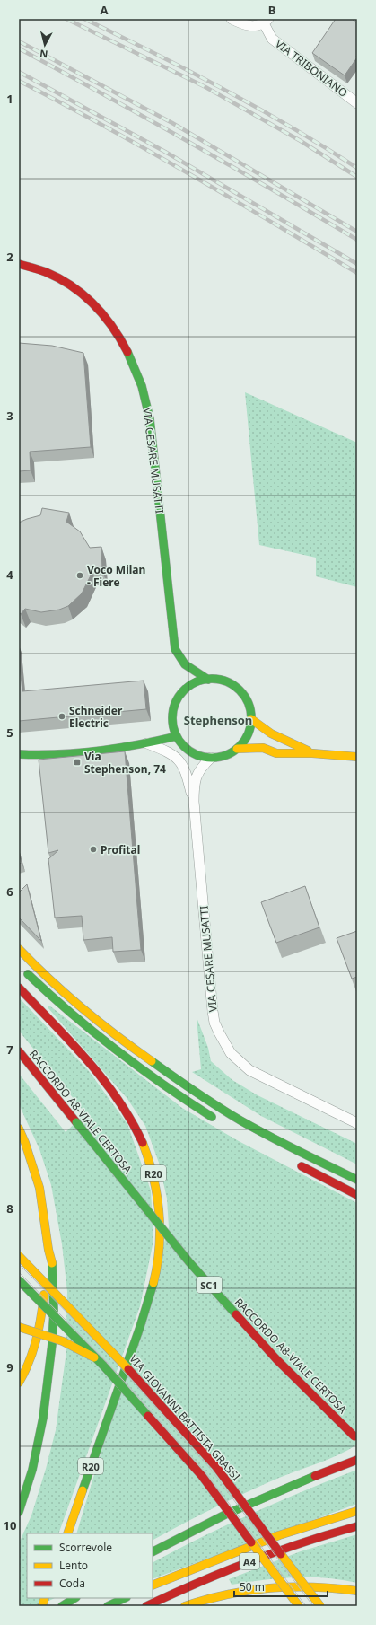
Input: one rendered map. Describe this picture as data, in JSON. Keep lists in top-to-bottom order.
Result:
{
  "streets": {
    "main road": [
      "VIA CESARE MUSATTI",
      "RACCORDO A8-VIALE CERTOSA",
      "R20",
      "SC1",
      "VIA GIOVANNI BATTISTA GRASSI",
      "A4"
    ],
    "street": ["VIA TRIBONIANO"]
  },
  "districts": ["Stephenson"],
  "places": {
    "other": ["Voco Milan - Fiere", "Schneider Electric", "Profital"],
    "transit": ["Via Stephenson, 74"]
  },
  "legend": ["Scorrevole", "Lento", "Coda"],
  "scale_bar": "50 m",
  "north": "bottom",
  "grid": {
    "columns": ["A", "B"],
    "rows": [
      "1",
      "2",
      "3",
      "4",
      "5",
      "6",
      "7",
      "8",
      "9",
      "10"
    ]
  }
}
